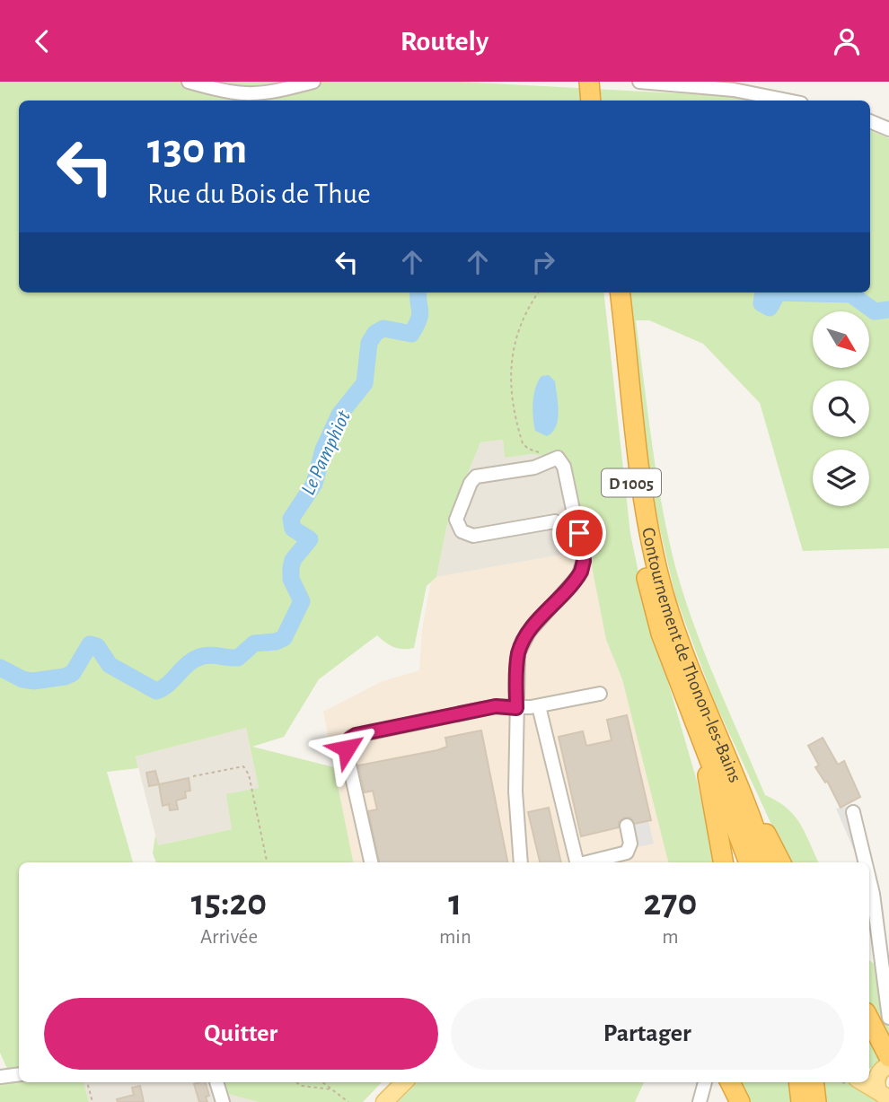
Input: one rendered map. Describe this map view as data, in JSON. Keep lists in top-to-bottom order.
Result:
{
  "streets": {
    "highway": ["D 1005", "Contournement de Thonon-les-Bains"]
  },
  "water": ["Le Pamphiot"],
  "north": "bottom right",
  "page": {
    "header": "Routely",
    "turn": ["130 m", "Rue du Bois de Thue"],
    "eta": [
      "15:20",
      "Arrivée",
      "1",
      "min",
      "270",
      "m"
    ],
    "buttons": ["Quitter", "Partager"]
  }
}
